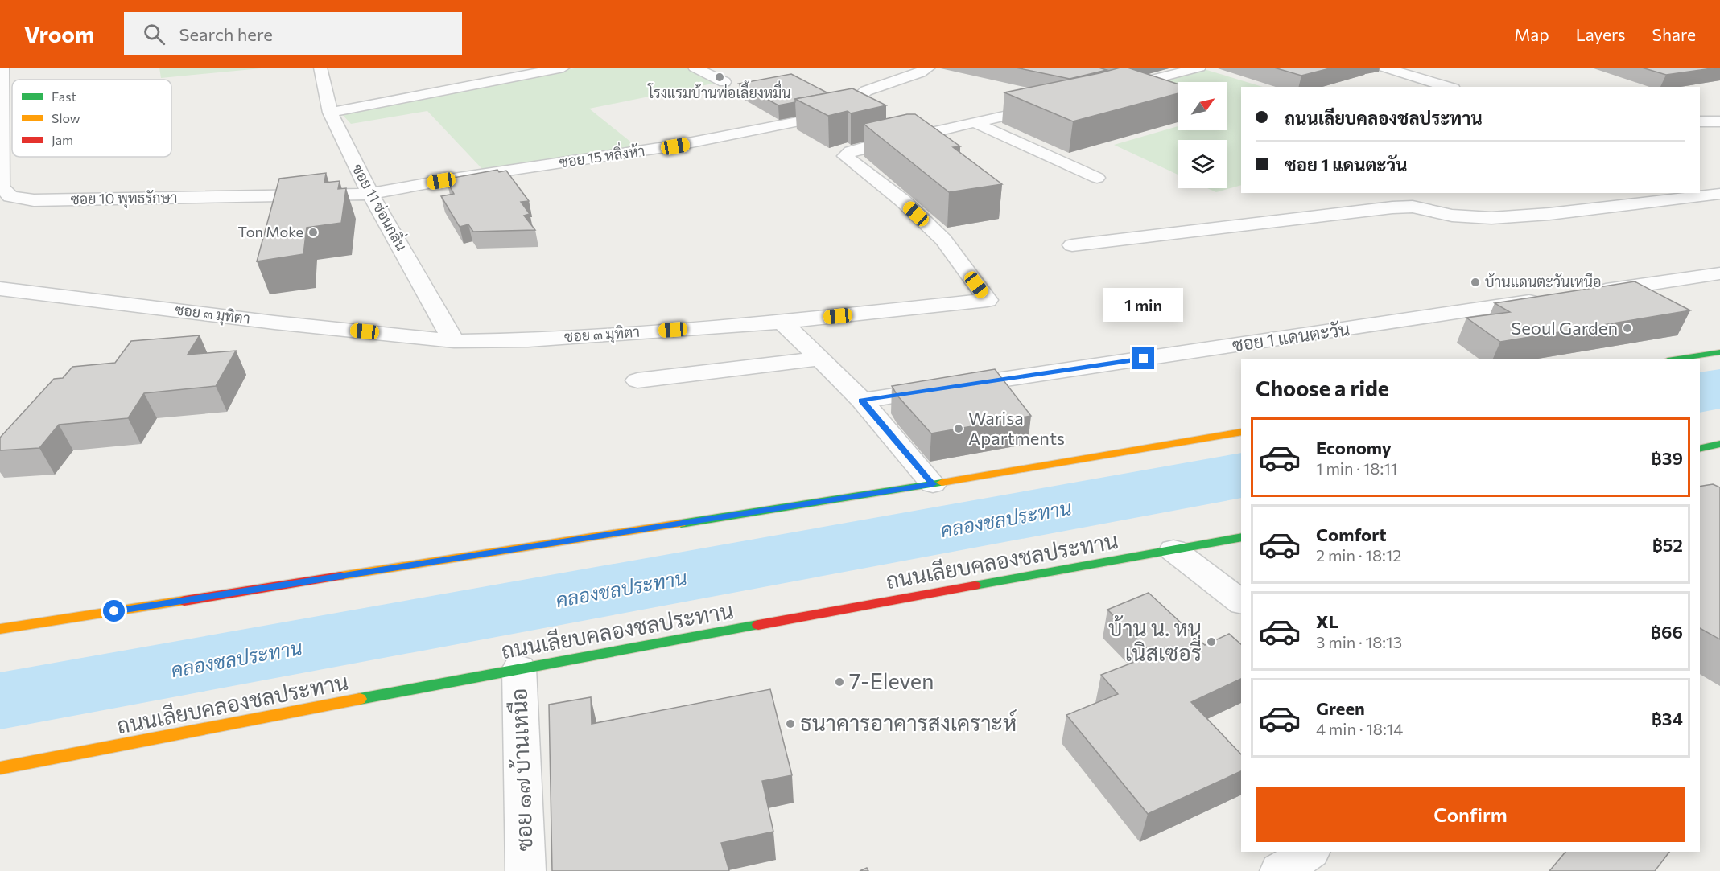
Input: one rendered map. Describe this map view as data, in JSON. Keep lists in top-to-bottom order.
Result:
{
  "streets": {
    "main road": ["ถนนเลียบคลองชลประทาน"],
    "street": [
      "ซอย 15 หลิ่งห้า",
      "ซอย 10 พุทธรักษา",
      "ซอย 11 ซ่อนกลิ่น",
      "ซอย ๓ มุทิตา",
      "ซอย 1 แดนตะวัน",
      "ซอย ๑๗ บ้านเหนือ"
    ]
  },
  "crossings": [
    ["ซอย 15 หลิ่งห้า", "ซอย 10 พุทธรักษา"],
    ["ซอย 15 หลิ่งห้า", "ซอย 11 ซ่อนกลิ่น"],
    ["ซอย 10 พุทธรักษา", "ซอย 11 ซ่อนกลิ่น"],
    ["ซอย 11 ซ่อนกลิ่น", "ซอย ๓ มุทิตา"],
    ["ถนนเลียบคลองชลประทาน", "ซอย ๑๗ บ้านเหนือ"]
  ],
  "water": ["คลองชลประทาน"],
  "places": [
    "โรงแรมบ้านพ่อเลี้ยงหมื่น",
    "Ton Moke",
    "บ้านแดนตะวันเหนือ",
    "Seoul Garden",
    "Warisa Apartments",
    "บ้าน น. หนู เนิสเซอรี่",
    "7-Eleven",
    "ธนาคารอาคารสงเคราะห์"
  ],
  "legend": ["Fast", "Slow", "Jam"],
  "north": "top right",
  "page": {
    "header": "Vroom",
    "search": "Search here",
    "nav": ["Map", "Layers", "Share"],
    "banner": ["ถนนเลียบคลองชลประทาน", "ซอย 1 แดนตะวัน"],
    "bubble": "1 min",
    "heading": "Choose a ride",
    "list": [
      {
        "name": "Economy",
        "note": "1 min · 18:11",
        "value": "฿39"
      },
      {
        "name": "Comfort",
        "note": "2 min · 18:12",
        "value": "฿52"
      },
      {
        "name": "XL",
        "note": "3 min · 18:13",
        "value": "฿66"
      },
      {
        "name": "Green",
        "note": "4 min · 18:14",
        "value": "฿34"
      }
    ],
    "buttons": "Confirm"
  }
}
